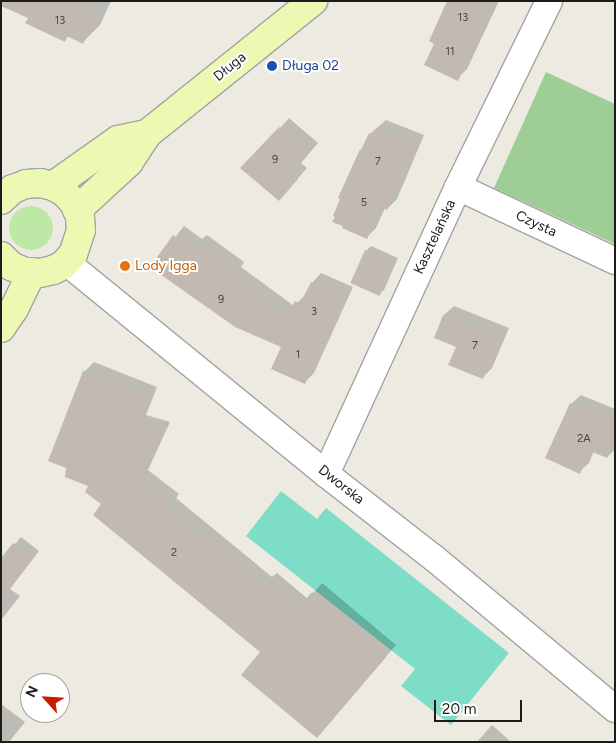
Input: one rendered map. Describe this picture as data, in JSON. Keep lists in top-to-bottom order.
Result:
{
  "streets": {
    "street": [
      "Długa",
      "Czysta",
      "Kasztelańska",
      "Dworska"
    ]
  },
  "crossings": [
    ["Czysta", "Kasztelańska"],
    ["Kasztelańska", "Dworska"]
  ],
  "places": ["Długa 02", "Lody Igga"],
  "house_numbers": [
    "13",
    "13",
    "11",
    "9",
    "7",
    "5",
    "9",
    "3",
    "7",
    "1",
    "2A",
    "2"
  ],
  "scale_bar": "20 m",
  "north": "top left"
}
